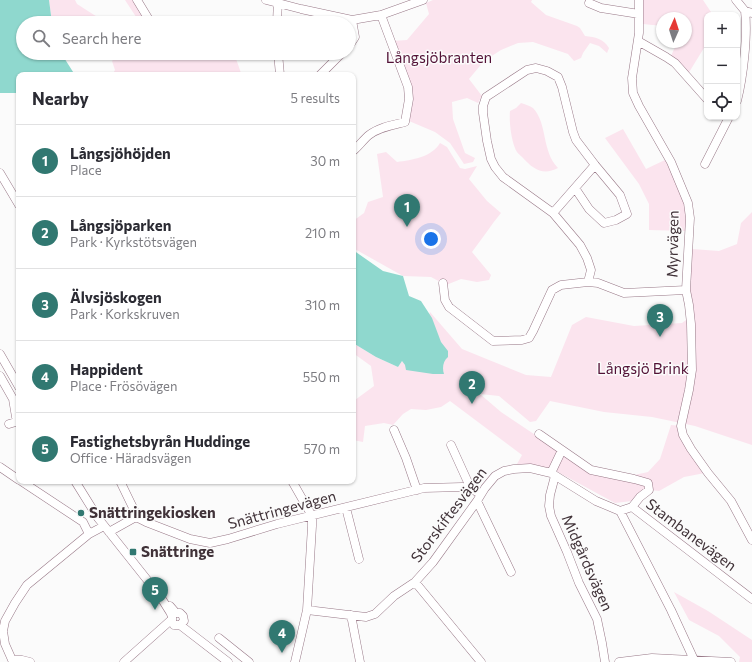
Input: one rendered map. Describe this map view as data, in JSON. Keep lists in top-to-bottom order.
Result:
{
  "streets": {
    "street": [
      "Myrvägen",
      "Snättringevägen",
      "Storskiftesvägen",
      "Stambanevägen",
      "Midgårdsvägen"
    ]
  },
  "crossings": [
    ["Snättringevägen", "Storskiftesvägen"],
    ["Storskiftesvägen", "Stambanevägen"],
    ["Storskiftesvägen", "Midgårdsvägen"],
    ["Stambanevägen", "Midgårdsvägen"]
  ],
  "parks": ["Långsjöbranten", "Långsjö Brink"],
  "places": {
    "other": ["Snättringekiosken"],
    "transit": ["Snättringe"]
  },
  "north": "top",
  "page": {
    "map_buttons": ["+", "−"],
    "search": "Search here",
    "heading": ["Nearby", "5 results"],
    "list": [
      {
        "mark": "1",
        "name": "Långsjöhöjden",
        "note": "Place",
        "value": "30 m"
      },
      {
        "mark": "2",
        "name": "Långsjöparken",
        "note": "Park · Kyrkstötsvägen",
        "value": "210 m"
      },
      {
        "mark": "3",
        "name": "Älvsjöskogen",
        "note": "Park · Korkskruven",
        "value": "310 m"
      },
      {
        "mark": "4",
        "name": "Happident",
        "note": "Place · Frösövägen",
        "value": "550 m"
      },
      {
        "mark": "5",
        "name": "Fastighetsbyrån Huddinge",
        "note": "Office · Häradsvägen",
        "value": "570 m"
      }
    ],
    "pins": [
      "1",
      "3",
      "2",
      "5",
      "4"
    ]
  }
}
